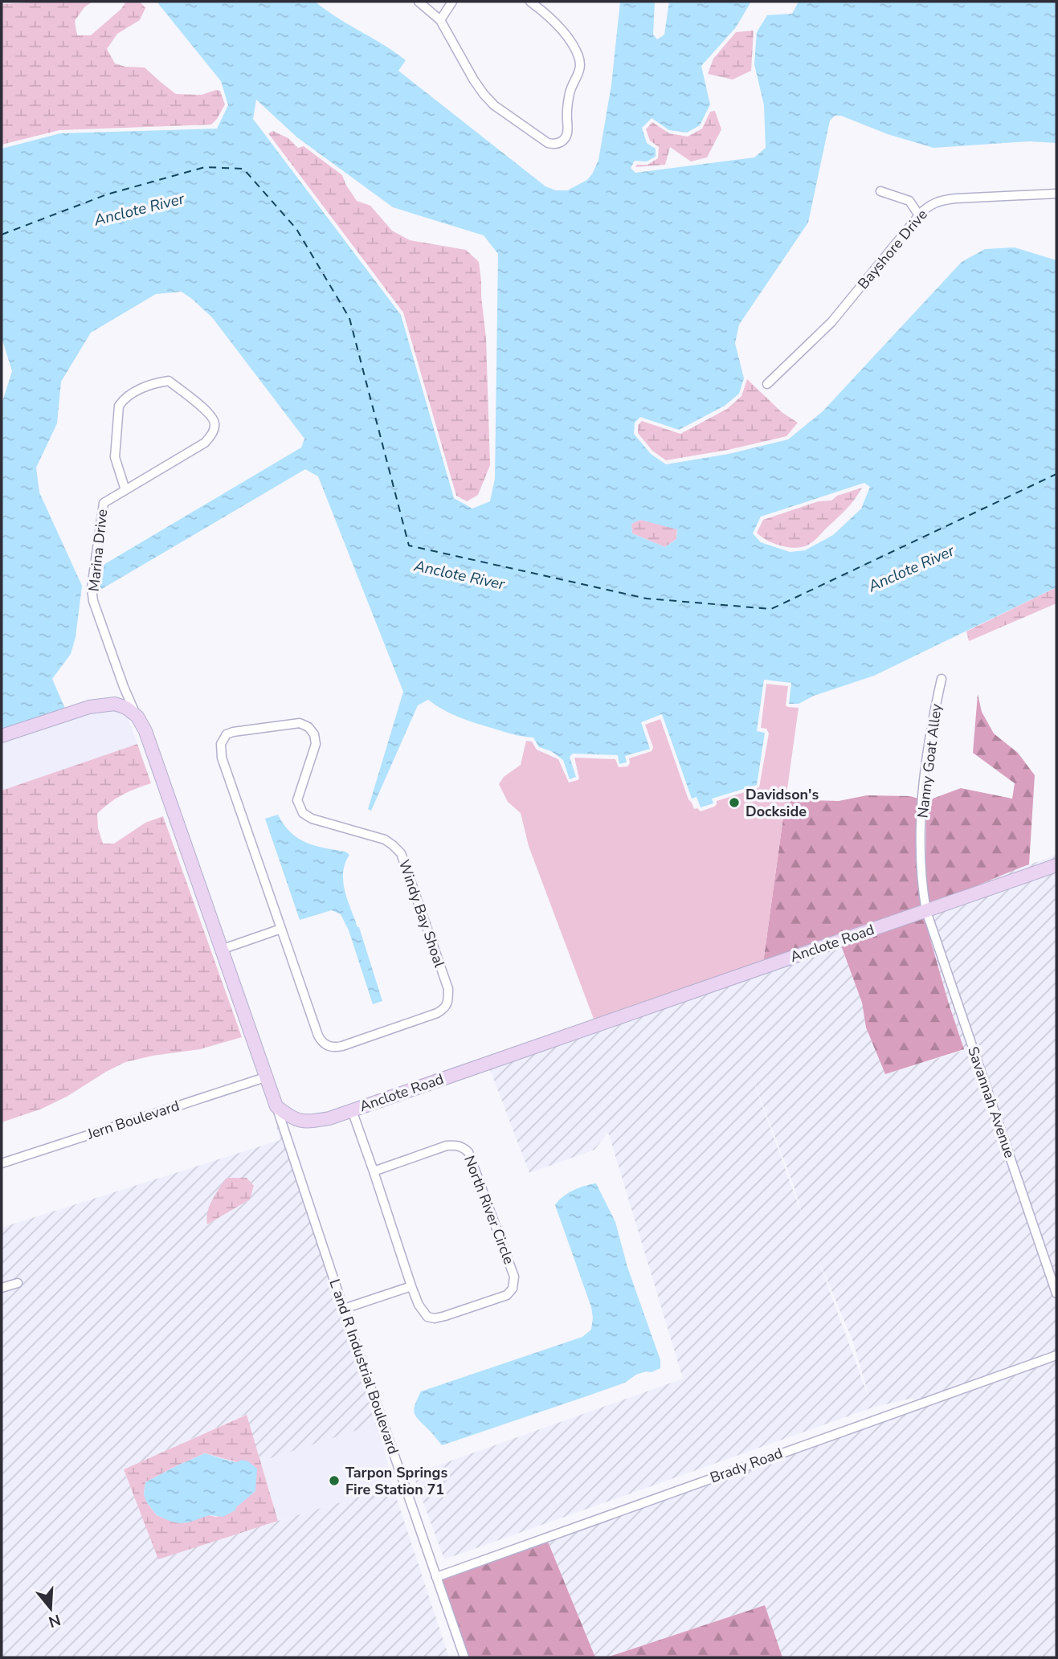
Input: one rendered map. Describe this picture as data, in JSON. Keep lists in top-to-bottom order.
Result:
{
  "streets": {
    "street": [
      "Bayshore Drive",
      "Marina Drive",
      "Nanny Goat Alley",
      "Windy Bay Shoal",
      "Anclote Road",
      "Savannah Avenue",
      "Jern Boulevard",
      "North River Circle",
      "L and R Industrial Boulevard",
      "Brady Road"
    ]
  },
  "crossings": [
    ["Nanny Goat Alley", "Anclote Road"],
    ["Nanny Goat Alley", "Savannah Avenue"],
    ["Anclote Road", "Savannah Avenue"],
    ["Anclote Road", "North River Circle"],
    ["Anclote Road", "L and R Industrial Boulevard"],
    ["L and R Industrial Boulevard", "Brady Road"]
  ],
  "water": ["Anclote River"],
  "places": ["Davidson's Dockside", "Tarpon Springs Fire Station 71"],
  "north": "bottom"
}
